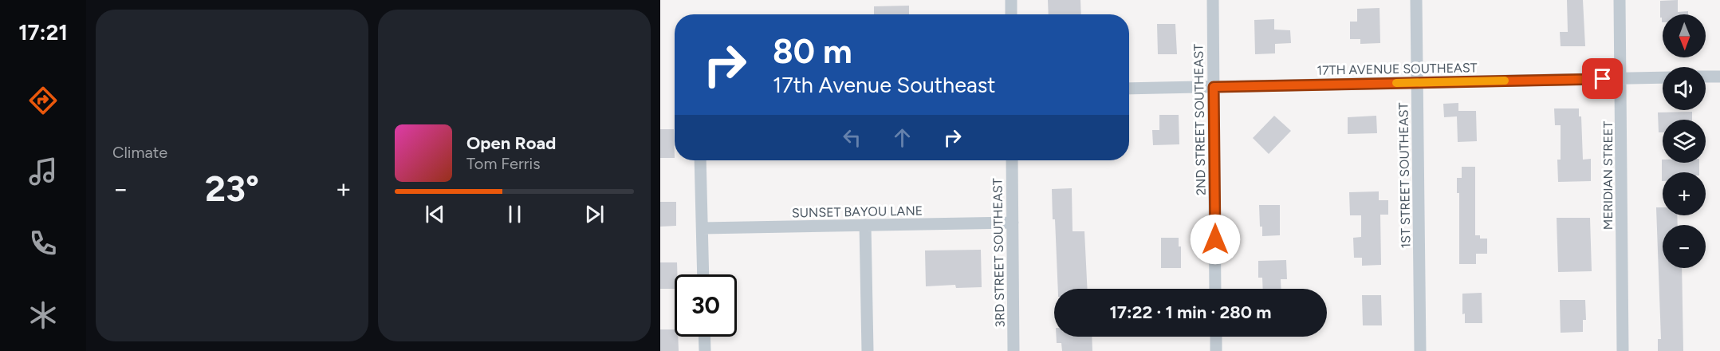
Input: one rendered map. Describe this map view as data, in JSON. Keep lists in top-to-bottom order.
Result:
{
  "streets": {
    "street": [
      "17TH AVENUE SOUTHEAST",
      "2ND STREET SOUTHEAST",
      "1ST STREET SOUTHEAST",
      "MERIDIAN STREET",
      "SUNSET BAYOU LANE",
      "3RD STREET SOUTHEAST"
    ]
  },
  "crossings": [
    ["17TH AVENUE SOUTHEAST", "2ND STREET SOUTHEAST"],
    ["17TH AVENUE SOUTHEAST", "1ST STREET SOUTHEAST"],
    ["17TH AVENUE SOUTHEAST", "MERIDIAN STREET"],
    ["SUNSET BAYOU LANE", "3RD STREET SOUTHEAST"]
  ],
  "north": "bottom",
  "page": {
    "tabs": "17:21",
    "tile": "Climate",
    "map_buttons": ["+", "−"],
    "turn": ["80 m", "17th Avenue Southeast"],
    "song": ["Open Road", "Tom Ferris"],
    "heat": ["−", "23°", "+"],
    "limit": "30",
    "trip": "17:22 · 1 min · 280 m"
  }
}
